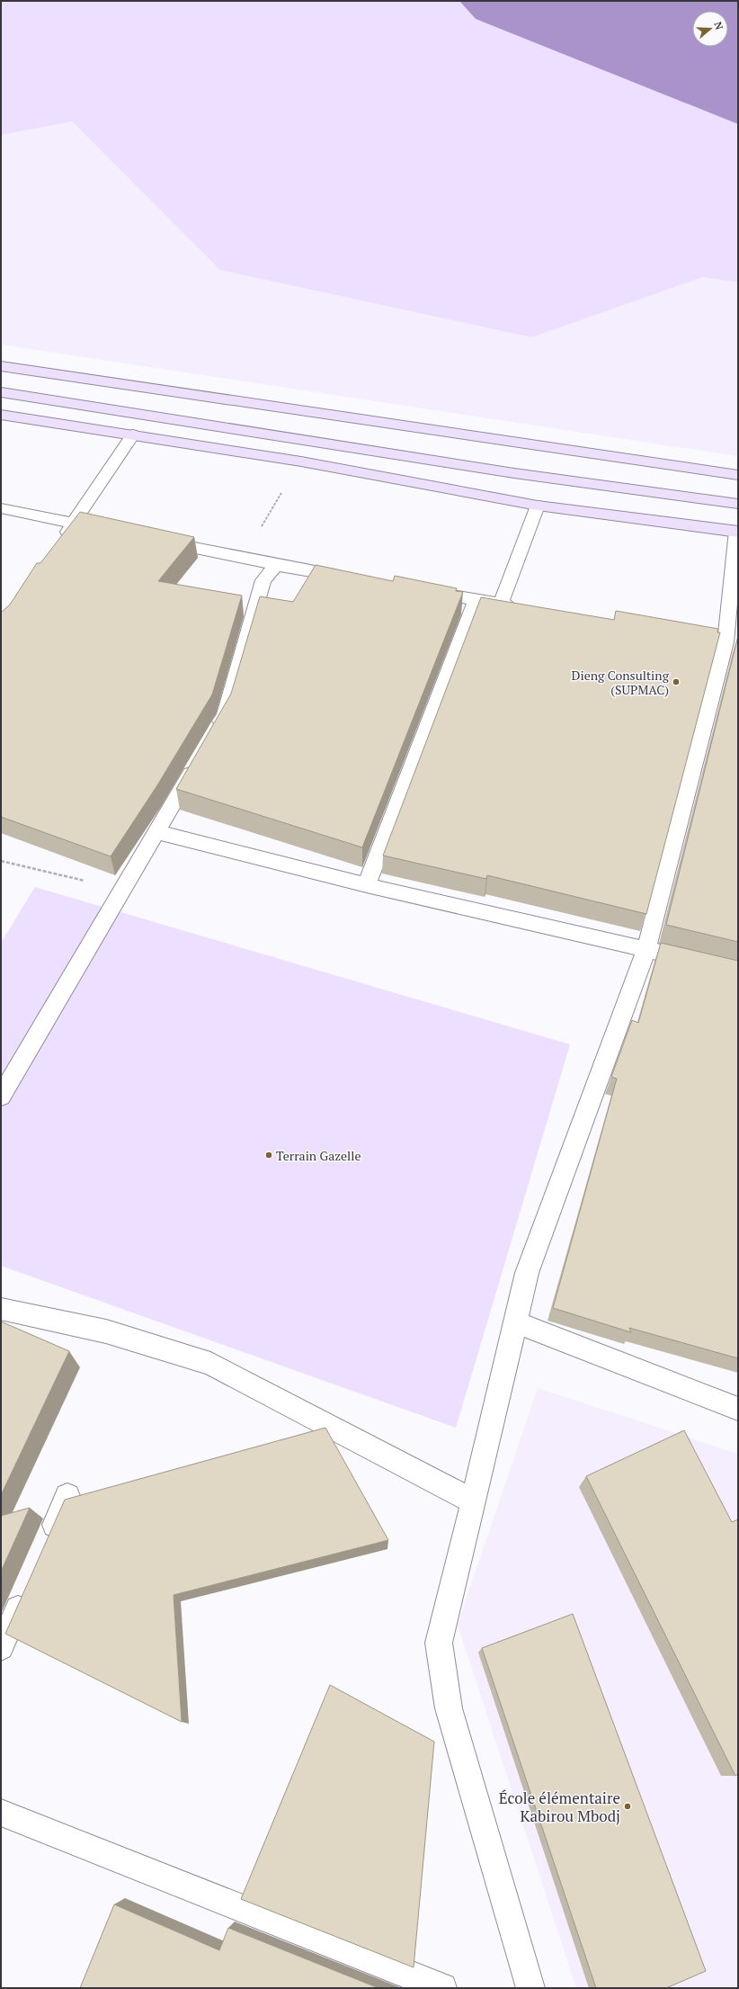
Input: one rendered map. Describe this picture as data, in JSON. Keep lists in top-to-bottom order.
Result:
{
  "places": ["Dieng Consulting (SUPMAC)", "Terrain Gazelle", "École élémentaire Kabirou Mbodj"],
  "north": "right"
}
